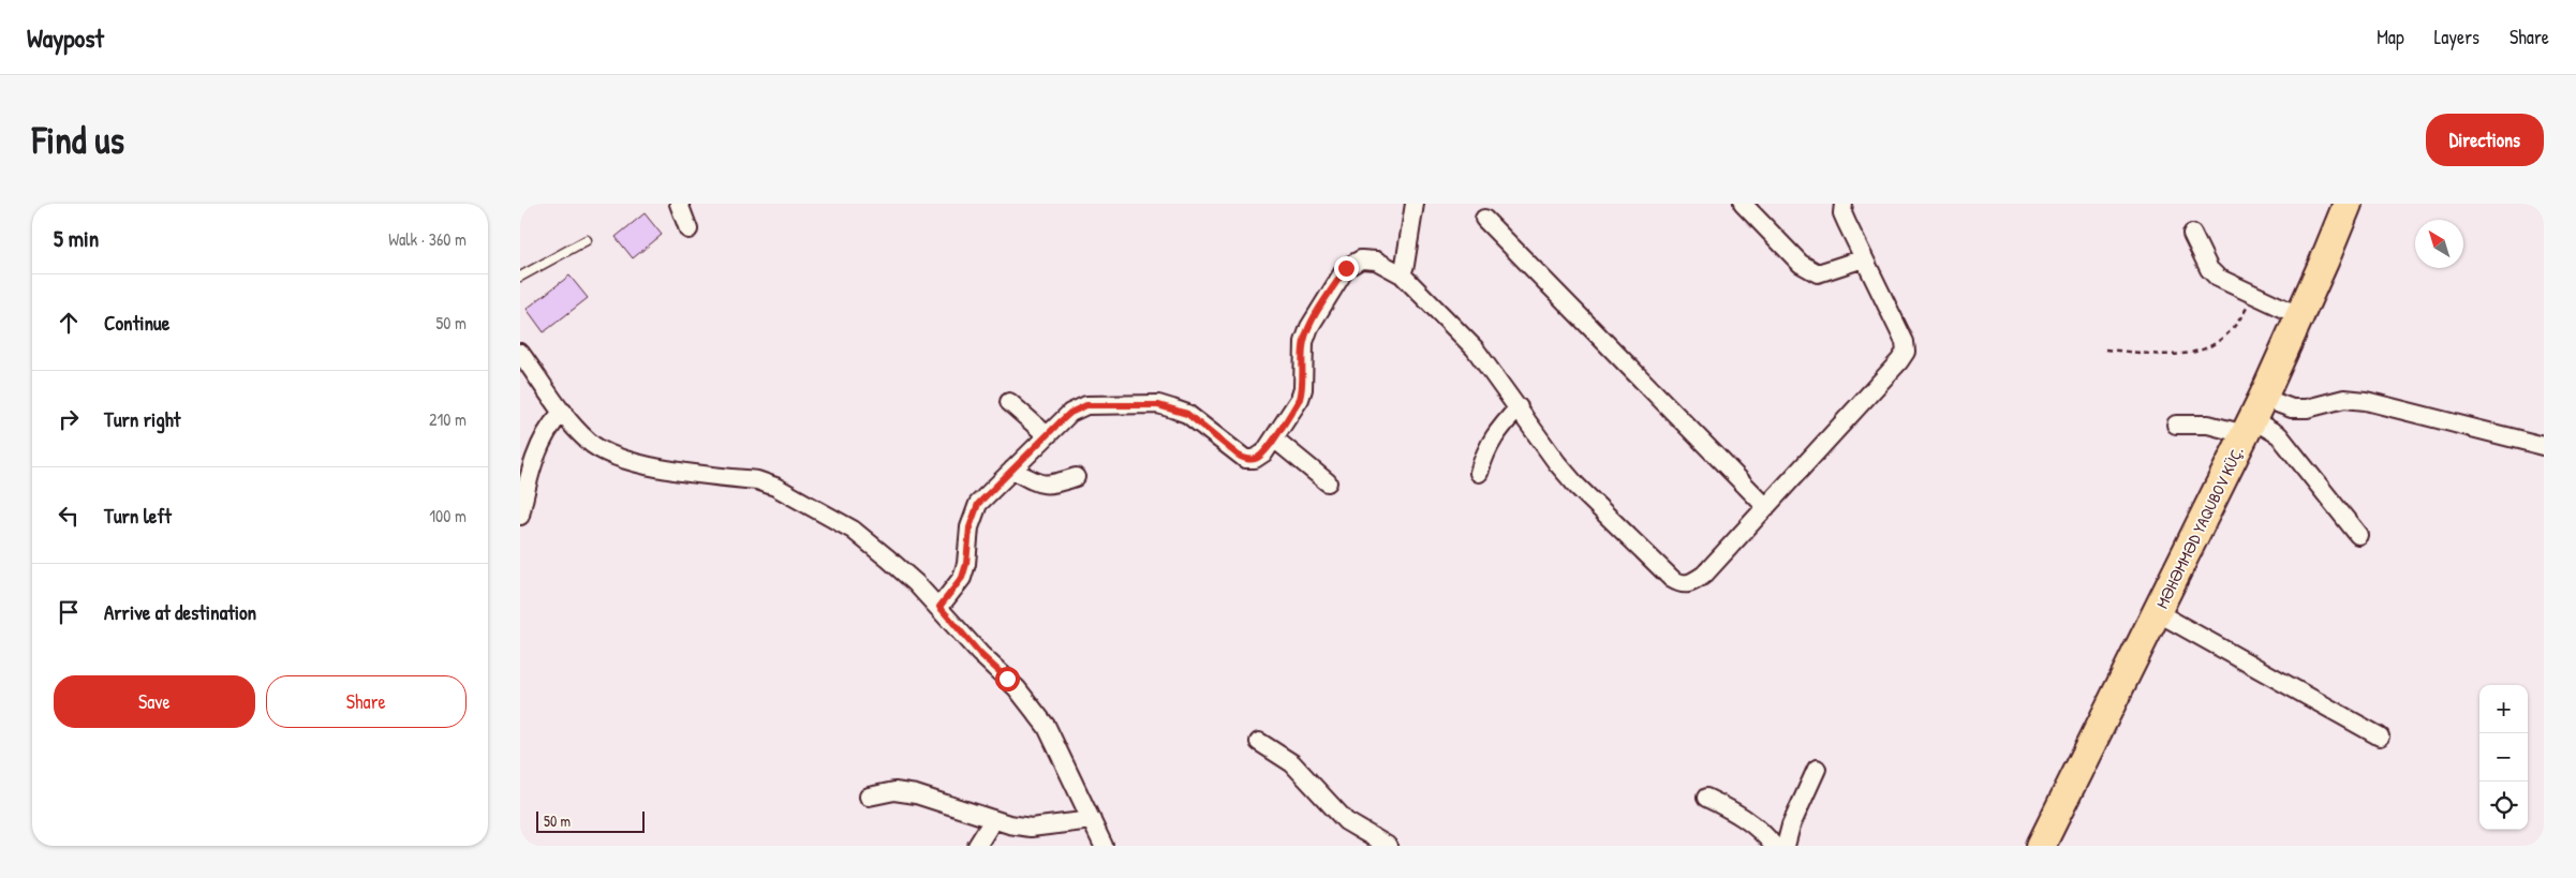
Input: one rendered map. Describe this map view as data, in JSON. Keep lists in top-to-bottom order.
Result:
{
  "streets": {
    "main road": ["MƏHƏMMƏD YAQUBOV KÜÇ."]
  },
  "scale_bar": "50 m",
  "north": "top left",
  "page": {
    "header": "Waypost",
    "nav": ["Map", "Layers", "Share"],
    "buttons": [
      "Directions",
      ["Save", "Share"]
    ],
    "title": "Find us",
    "heading": ["5 min", "Walk · 360 m"],
    "list": [
      ["Continue", "50 m"],
      ["Turn right", "210 m"],
      ["Turn left", "100 m"],
      "Arrive at destination"
    ],
    "map_buttons": ["+", "−"],
    "scale": "50 m"
  }
}
